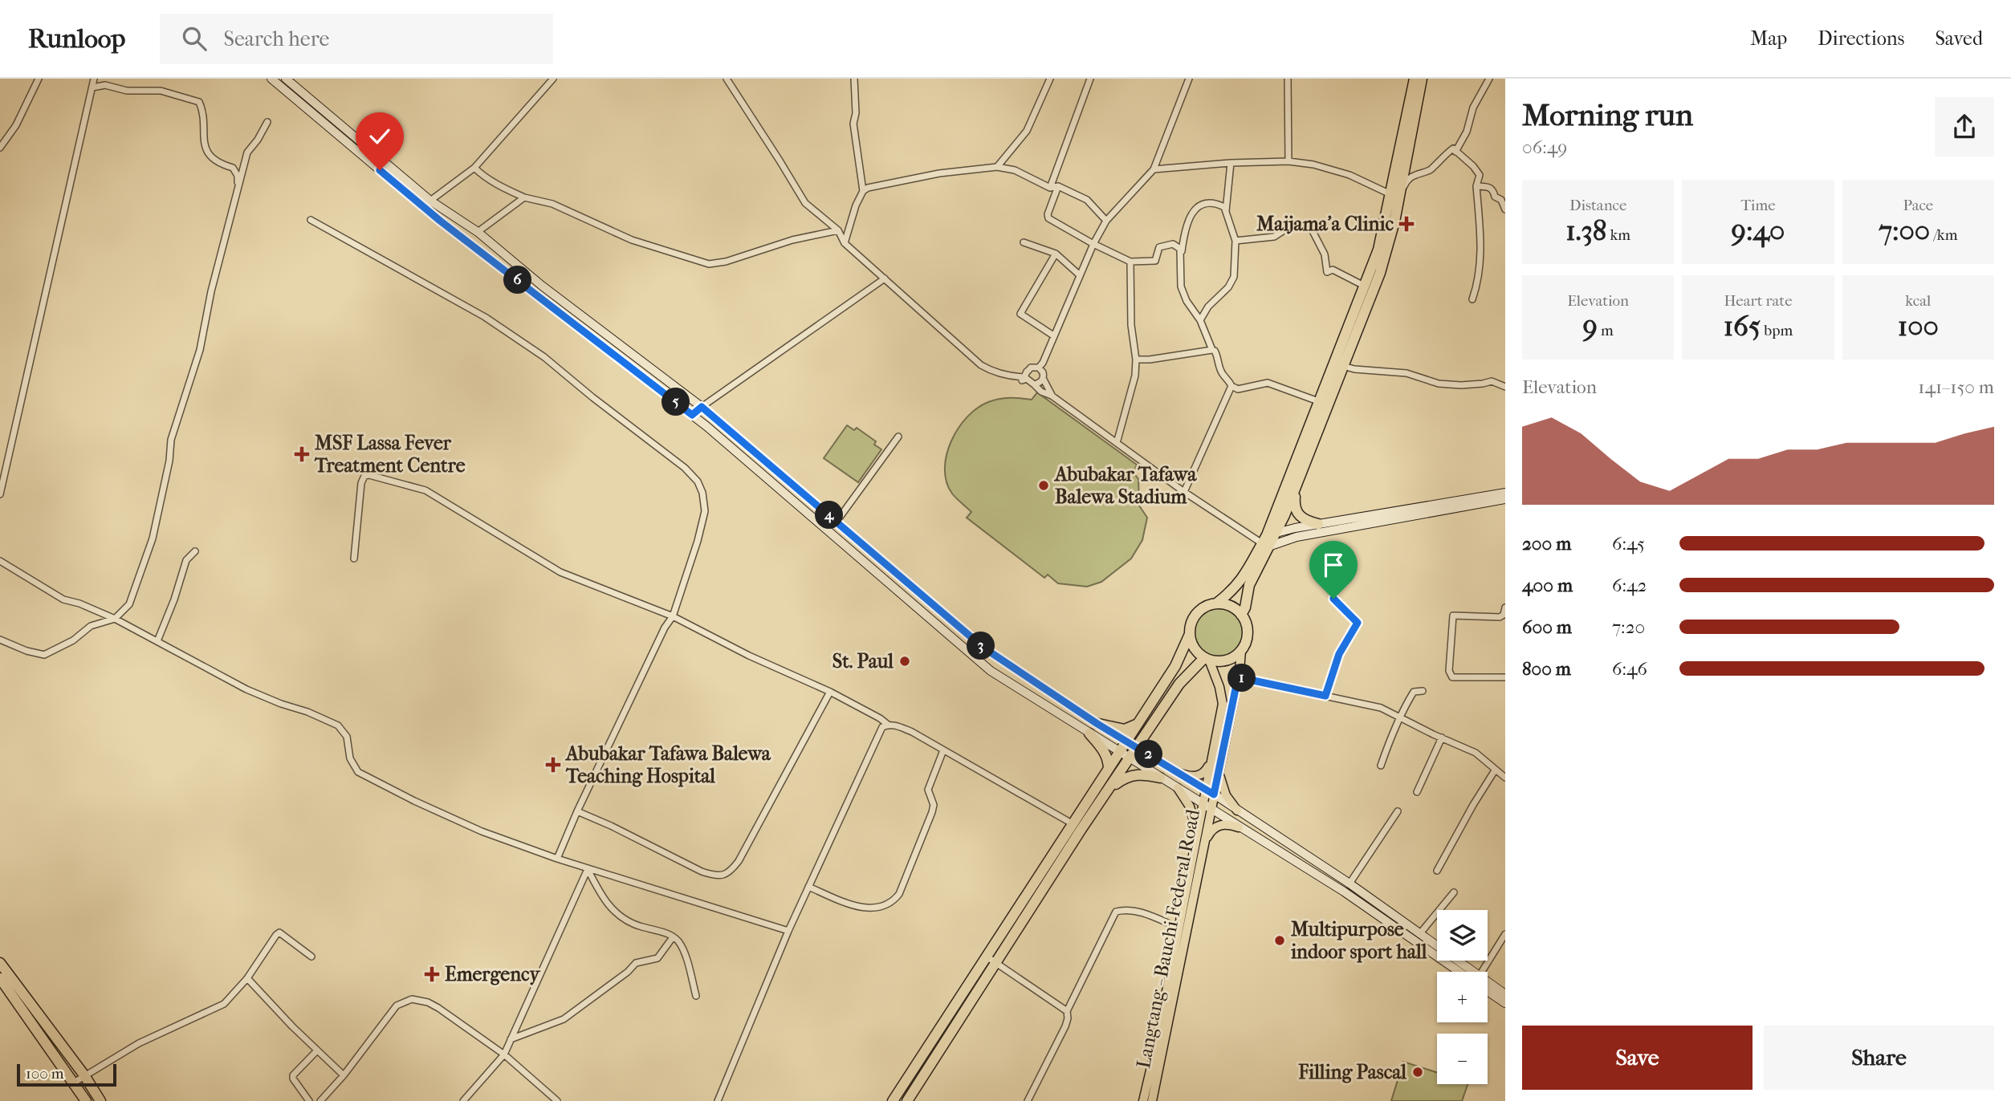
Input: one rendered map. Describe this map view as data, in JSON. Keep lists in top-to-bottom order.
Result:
{
  "streets": {
    "main road": ["Langtang - Bauchi Federal Road"]
  },
  "places": {
    "health": [
      "Maijama'a Clinic",
      "MSF Lassa Fever Treatment Centre",
      "Abubakar Tafawa Balewa Teaching Hospital",
      "Emergency"
    ],
    "other": [
      "Abubakar Tafawa Balewa Stadium",
      "St. Paul",
      "Multipurpose indoor sport hall",
      "Filling Pascal"
    ]
  },
  "scale_bar": "100 m",
  "page": {
    "header": "Runloop",
    "search": "Search here",
    "nav": ["Map", "Directions", "Saved"],
    "heading": ["Morning run", "06:49"],
    "stats": [
      ["Distance", "1.38 km"],
      ["Time", "9:40"],
      ["Pace", "7:00 /km"],
      ["Elevation", "9 m"],
      ["Heart rate", "165 bpm"],
      ["kcal", "100"]
    ],
    "pins": [
      "6",
      "5",
      "4",
      "3",
      "1",
      "2"
    ],
    "chart": ["Elevation", "141–150 m"],
    "list": [
      {
        "name": "200 m",
        "note": "6:45"
      },
      {
        "name": "400 m",
        "note": "6:42"
      },
      {
        "name": "600 m",
        "note": "7:20"
      },
      {
        "name": "800 m",
        "note": "6:46"
      }
    ],
    "map_buttons": ["+", "−"],
    "buttons": ["Save", "Share"],
    "scale": "100 m"
  }
}
